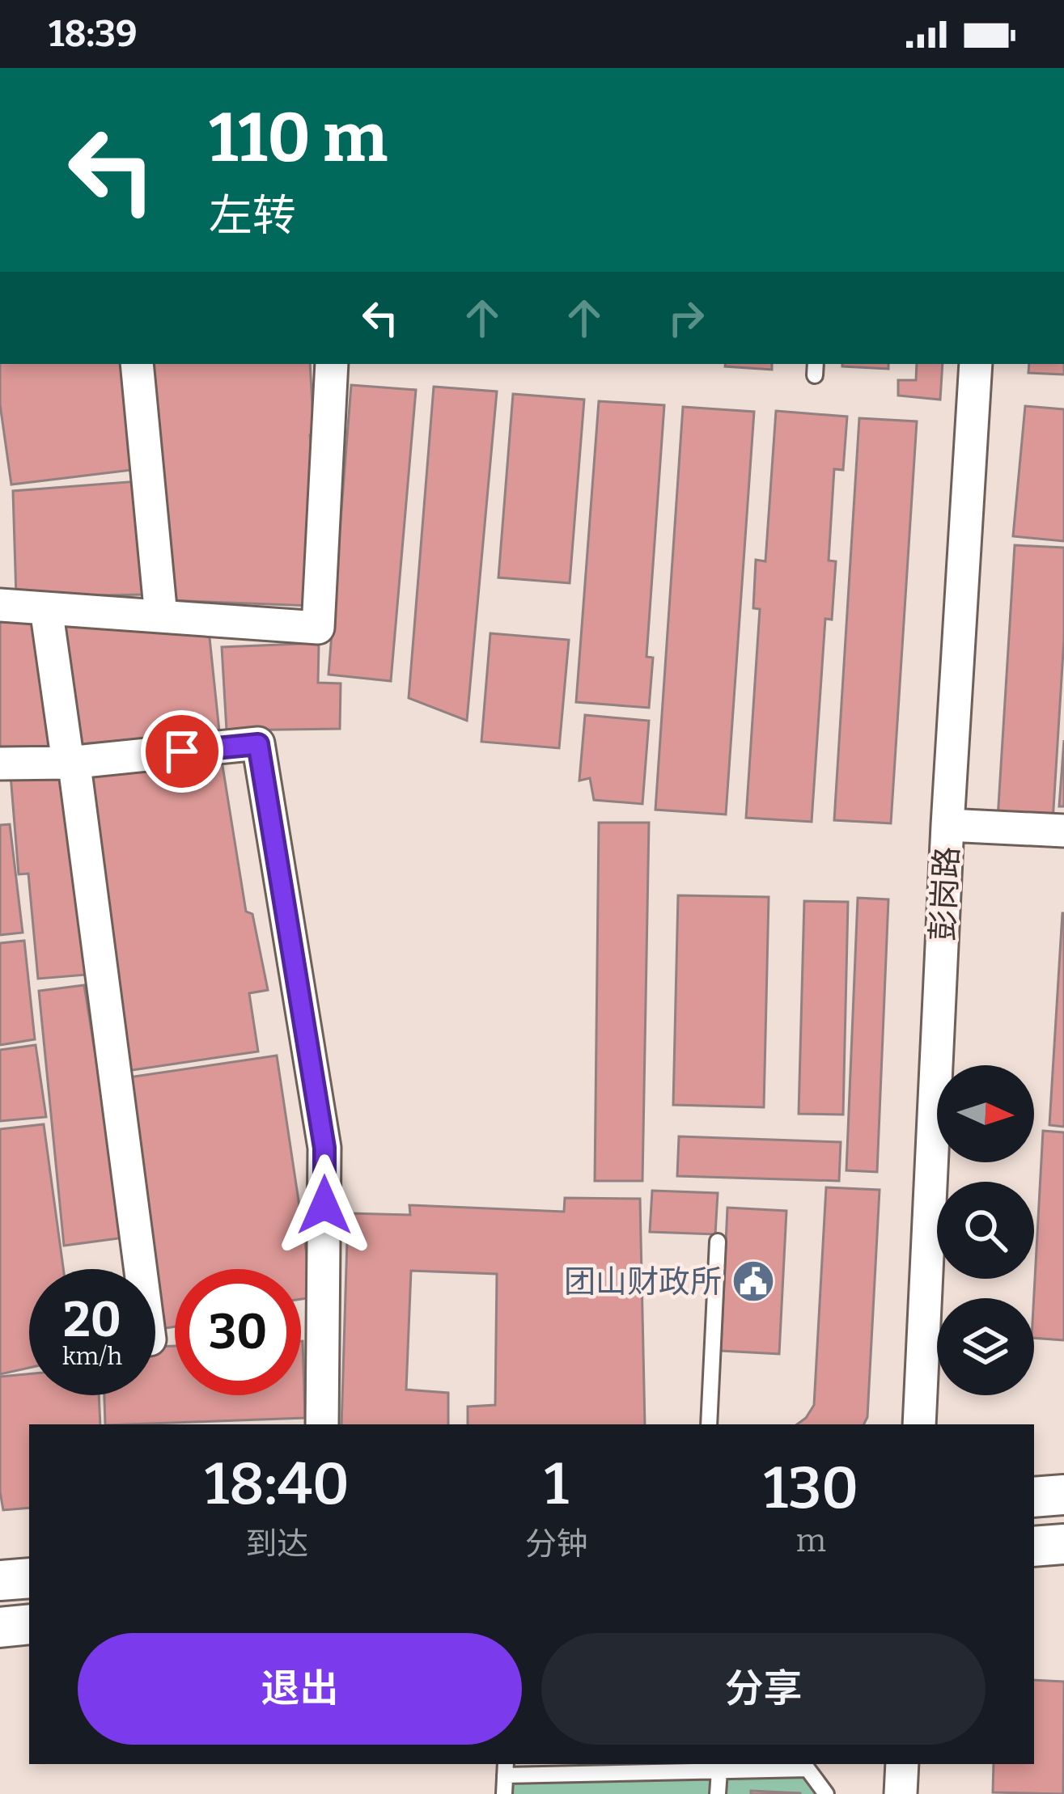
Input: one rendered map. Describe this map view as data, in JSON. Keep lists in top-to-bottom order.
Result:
{
  "streets": {
    "street": ["彭岗路"]
  },
  "places": {
    "public building": ["团山财政所"]
  },
  "north": "right",
  "page": {
    "status": "18:39",
    "turn": ["110 m", "左转"],
    "speed": "20 km/h",
    "limit": "30",
    "eta": [
      "18:40",
      "到达",
      "1",
      "分钟",
      "130",
      "m"
    ],
    "buttons": ["退出", "分享"]
  }
}
